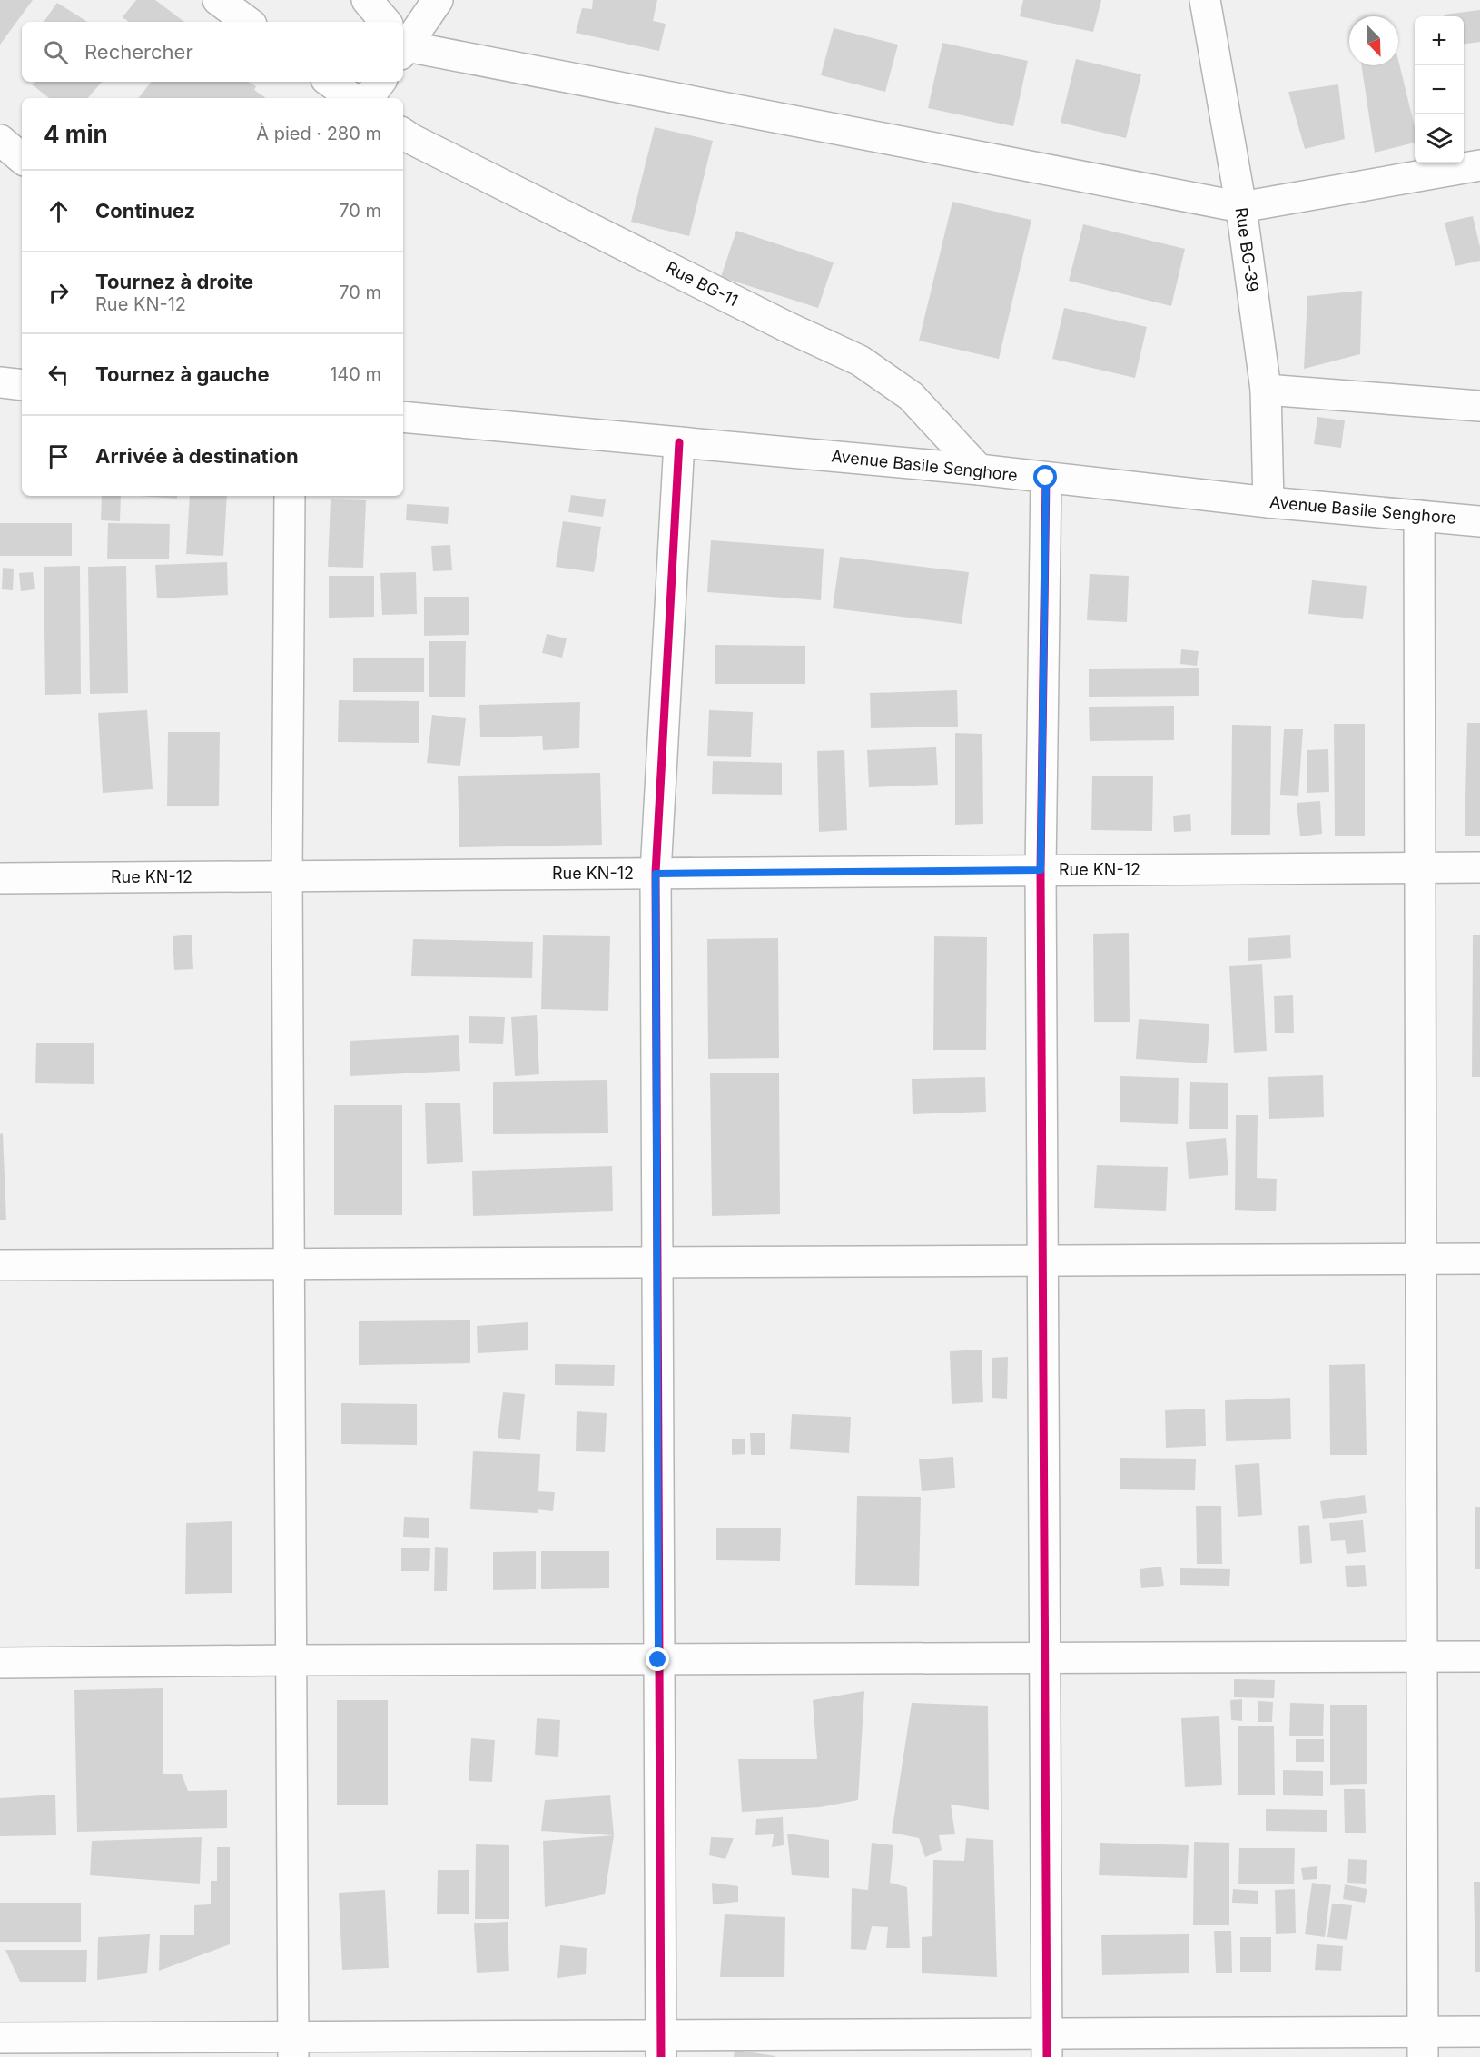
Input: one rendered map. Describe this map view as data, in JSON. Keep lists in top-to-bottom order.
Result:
{
  "streets": {
    "main road": [
      "Rue BG-39",
      "Rue BG-11",
      "Avenue Basile Senghore",
      "Rue KN-12"
    ]
  },
  "crossings": [
    ["Rue BG-39", "Avenue Basile Senghore"],
    ["Rue BG-11", "Avenue Basile Senghore"]
  ],
  "north": "bottom right",
  "page": {
    "map_buttons": ["+", "−"],
    "search": "Rechercher",
    "heading": ["4 min", "À pied · 280 m"],
    "list": [
      ["Continuez", "70 m"],
      ["Tournez à droite", "Rue KN-12", "70 m"],
      ["Tournez à gauche", "140 m"],
      "Arrivée à destination"
    ]
  }
}
